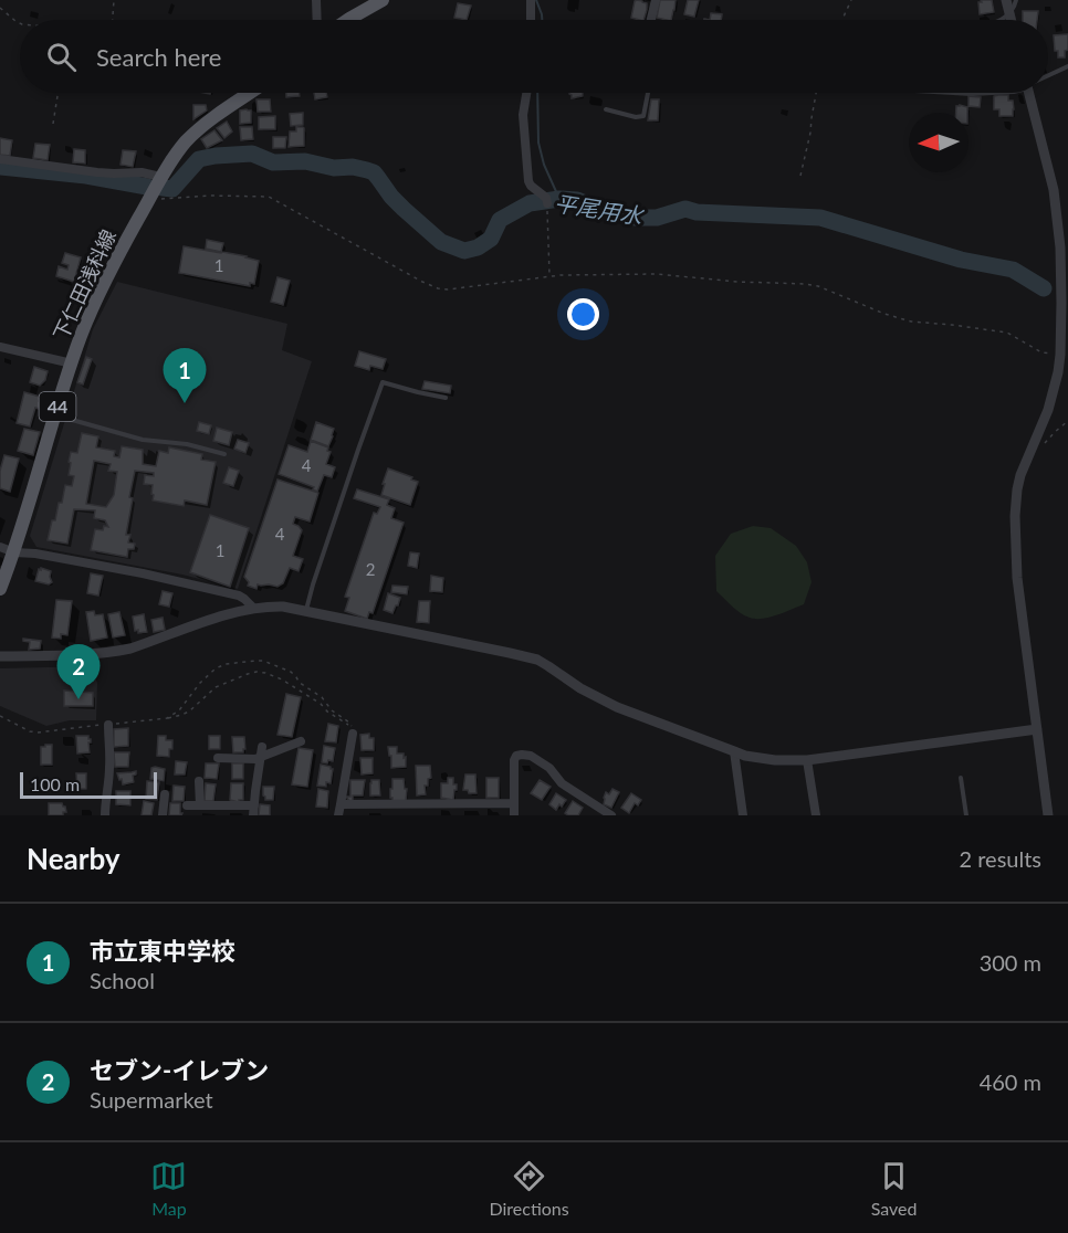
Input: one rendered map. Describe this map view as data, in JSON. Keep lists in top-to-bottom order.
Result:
{
  "streets": {
    "main road": ["下仁田浅科線", "44"]
  },
  "water": ["平尾用水"],
  "house_numbers": [
    "1",
    "4",
    "4",
    "1",
    "2"
  ],
  "scale_bar": "100 m",
  "north": "left",
  "page": {
    "search": "Search here",
    "pins": ["1", "2"],
    "scale": "100 m",
    "heading": ["Nearby", "2 results"],
    "list": [
      {
        "mark": "1",
        "name": "市立東中学校",
        "note": "School",
        "value": "300 m"
      },
      {
        "mark": "2",
        "name": "セブン-イレブン",
        "note": "Supermarket",
        "value": "460 m"
      }
    ],
    "nav": ["Map", "Directions", "Saved"]
  }
}
